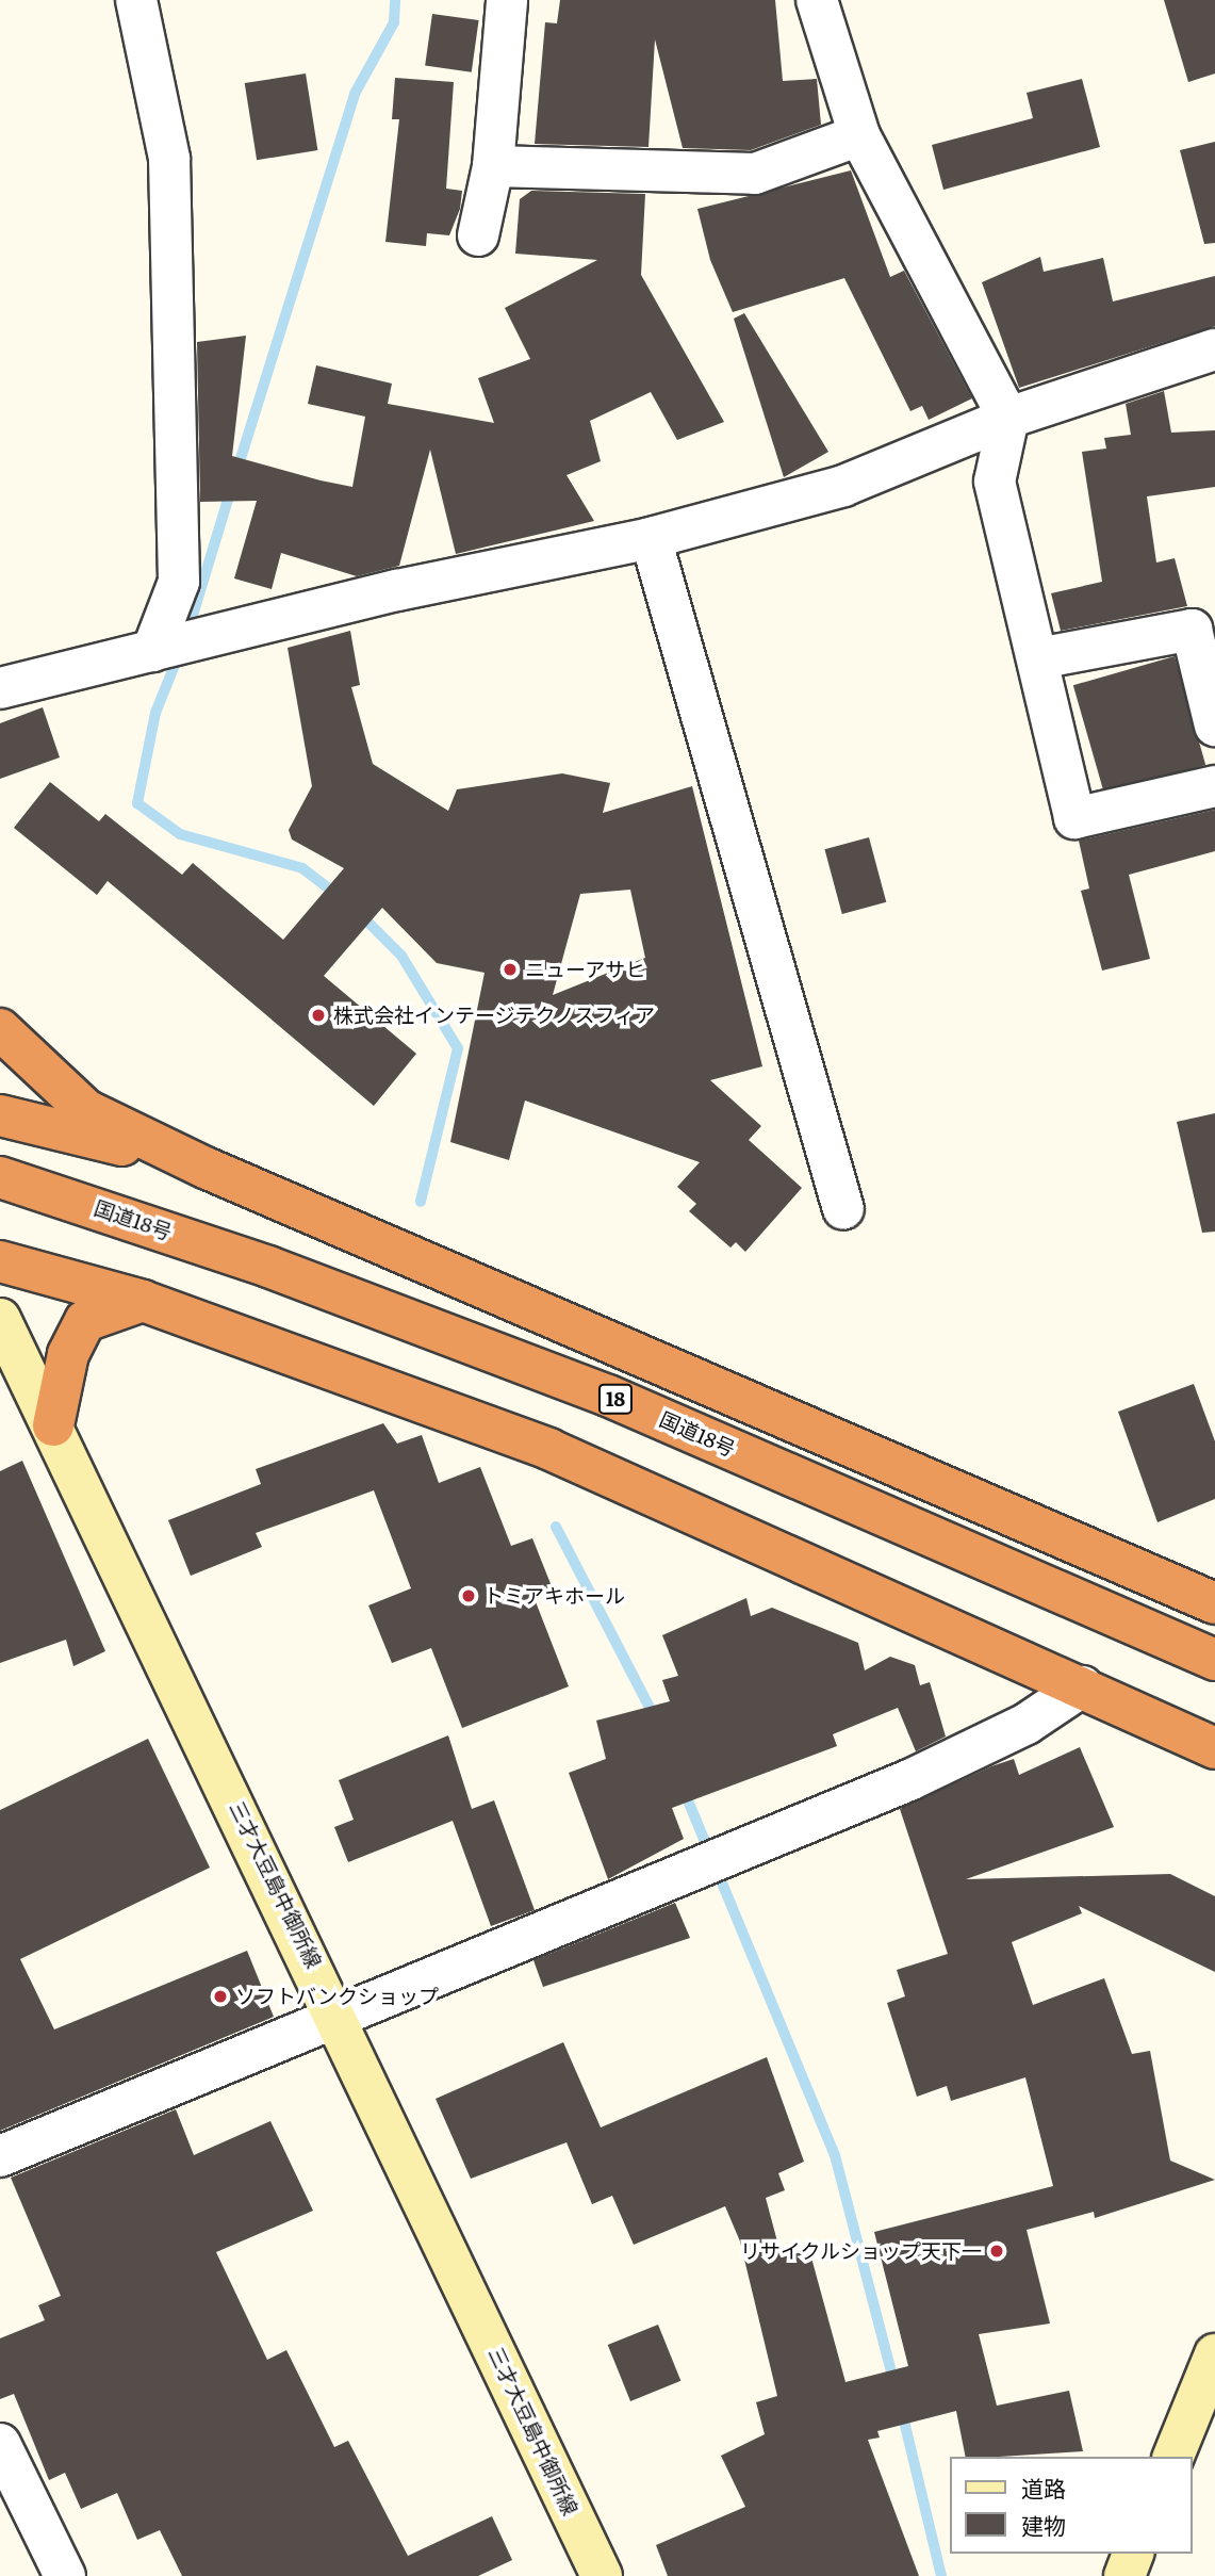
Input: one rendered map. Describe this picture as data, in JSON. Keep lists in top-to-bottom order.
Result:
{
  "streets": {
    "highway": ["国道18号", "18"],
    "main road": ["三才大豆島中御所線"]
  },
  "places": [
    "ニューアサヒ",
    "株式会社インテージテクノスフィア",
    "トミアキホール",
    "ソフトバンクショップ",
    "リサイクルショップ天下一"
  ],
  "legend": ["道路", "建物"]
}
